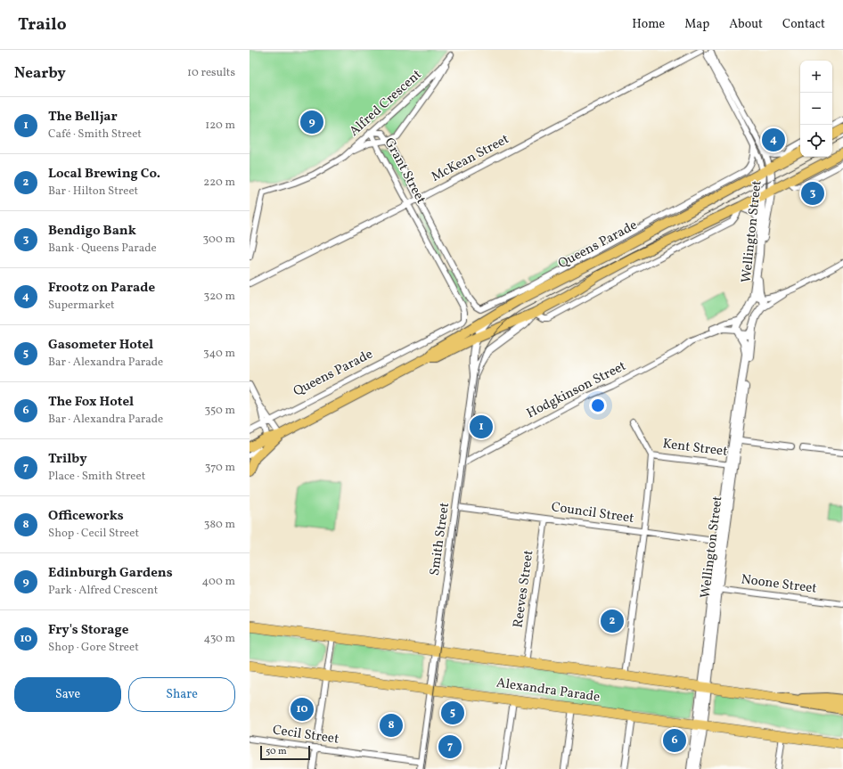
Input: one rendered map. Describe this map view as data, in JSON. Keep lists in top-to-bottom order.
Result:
{
  "streets": {
    "highway": ["Alexandra Parade"],
    "main road": ["Queens Parade"],
    "street": [
      "Alfred Crescent",
      "McKean Street",
      "Grant Street",
      "Wellington Street",
      "Hodgkinson Street",
      "Kent Street",
      "Council Street",
      "Smith Street",
      "Noone Street",
      "Reeves Street",
      "Cecil Street"
    ]
  },
  "crossings": [
    ["Alfred Crescent", "Grant Street"],
    ["McKean Street", "Grant Street"],
    ["Grant Street", "Queens Parade"],
    ["Wellington Street", "Queens Parade"],
    ["Wellington Street", "Hodgkinson Street"],
    ["Wellington Street", "Kent Street"],
    ["Wellington Street", "Council Street"],
    ["Wellington Street", "Noone Street"],
    ["Wellington Street", "Alexandra Parade"],
    ["Queens Parade", "Smith Street"],
    ["Hodgkinson Street", "Smith Street"],
    ["Council Street", "Smith Street"],
    ["Council Street", "Reeves Street"],
    ["Smith Street", "Alexandra Parade"],
    ["Smith Street", "Cecil Street"],
    ["Reeves Street", "Alexandra Parade"]
  ],
  "scale_bar": "50 m",
  "page": {
    "header": "Trailo",
    "nav": [
      "Home",
      "Map",
      "About",
      "Contact"
    ],
    "heading": ["Nearby", "10 results"],
    "map_buttons": ["+", "−"],
    "list": [
      {
        "mark": "1",
        "name": "The Belljar",
        "note": "Café · Smith Street",
        "value": "120 m"
      },
      {
        "mark": "2",
        "name": "Local Brewing Co.",
        "note": "Bar · Hilton Street",
        "value": "220 m"
      },
      {
        "mark": "3",
        "name": "Bendigo Bank",
        "note": "Bank · Queens Parade",
        "value": "300 m"
      },
      {
        "mark": "4",
        "name": "Frootz on Parade",
        "note": "Supermarket",
        "value": "320 m"
      },
      {
        "mark": "5",
        "name": "Gasometer Hotel",
        "note": "Bar · Alexandra Parade",
        "value": "340 m"
      },
      {
        "mark": "6",
        "name": "The Fox Hotel",
        "note": "Bar · Alexandra Parade",
        "value": "350 m"
      },
      {
        "mark": "7",
        "name": "Trilby",
        "note": "Place · Smith Street",
        "value": "370 m"
      },
      {
        "mark": "8",
        "name": "Officeworks",
        "note": "Shop · Cecil Street",
        "value": "380 m"
      },
      {
        "mark": "9",
        "name": "Edinburgh Gardens",
        "note": "Park · Alfred Crescent",
        "value": "400 m"
      },
      {
        "mark": "10",
        "name": "Fry's Storage",
        "note": "Shop · Gore Street",
        "value": "430 m"
      }
    ],
    "pins": [
      "9",
      "4",
      "3",
      "1",
      "2",
      "10",
      "5",
      "8",
      "6",
      "7"
    ],
    "buttons": ["Save", "Share"],
    "scale": "50 m"
  }
}
